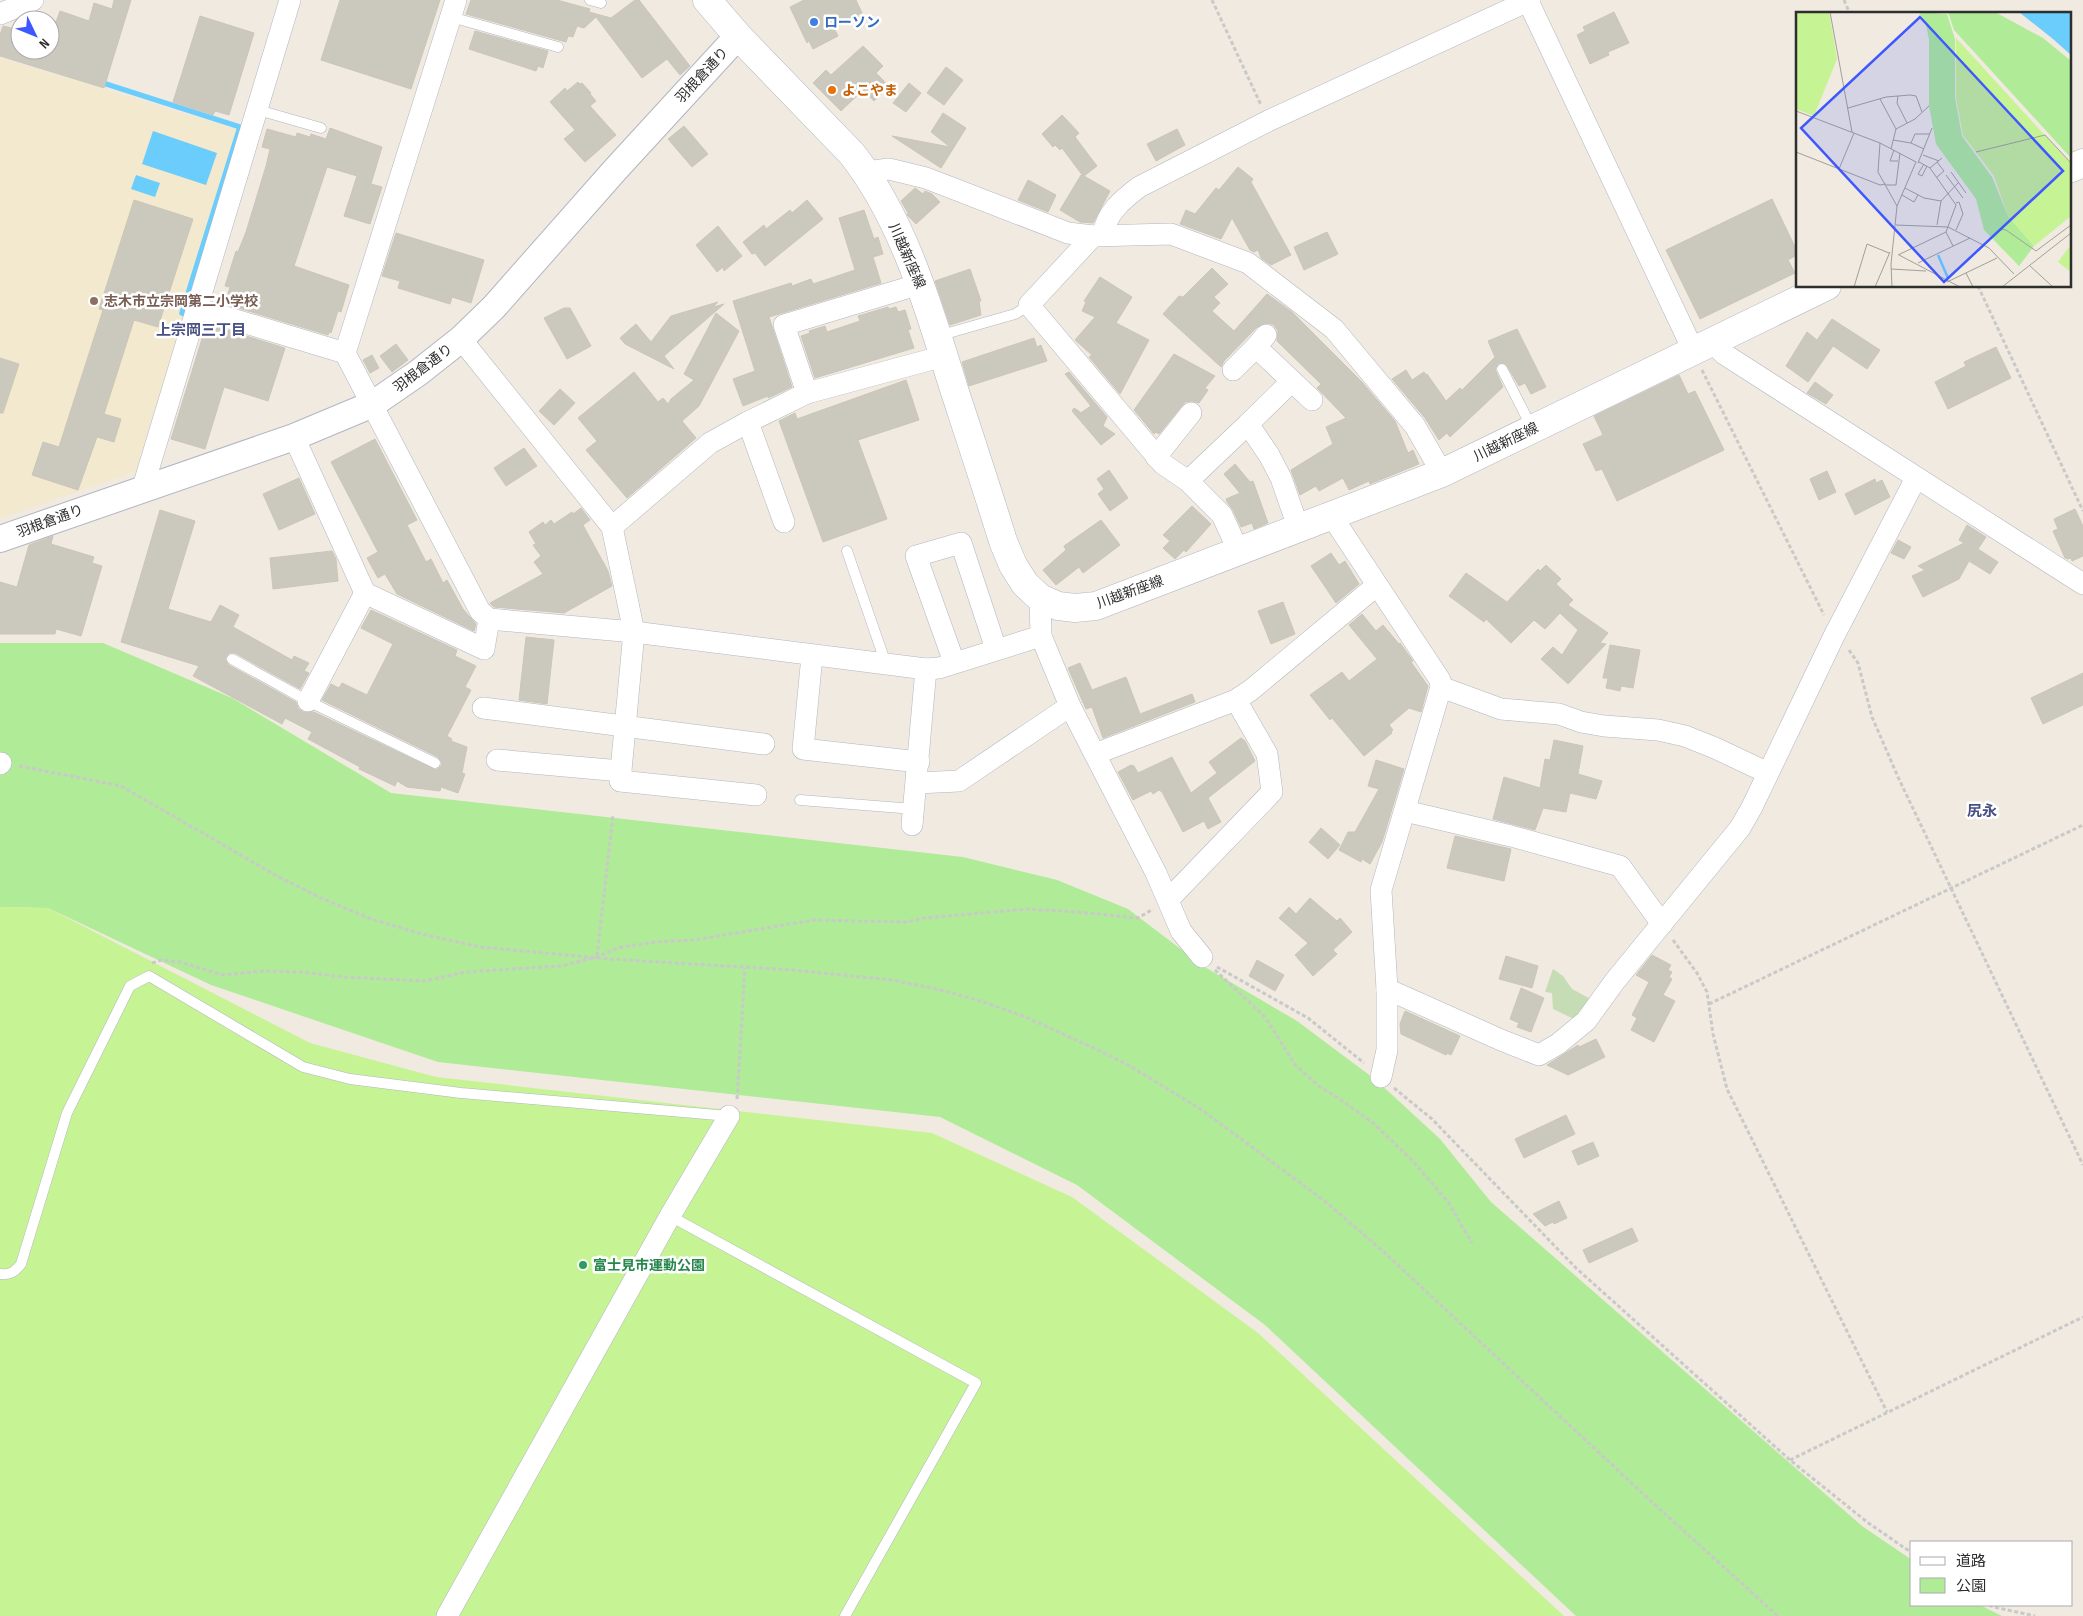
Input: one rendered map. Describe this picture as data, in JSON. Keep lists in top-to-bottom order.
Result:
{
  "streets": {
    "main road": ["川越新座線"],
    "street": ["羽根倉通り"]
  },
  "crossings": [
    ["羽根倉通り", "川越新座線"]
  ],
  "districts": ["上宗岡三丁目", "尻永"],
  "places": [
    "ローソン",
    "よこやま",
    "志木市立宗岡第二小学校",
    "富士見市運動公園"
  ],
  "legend": ["道路", "公園"],
  "north": "bottom right"
}
